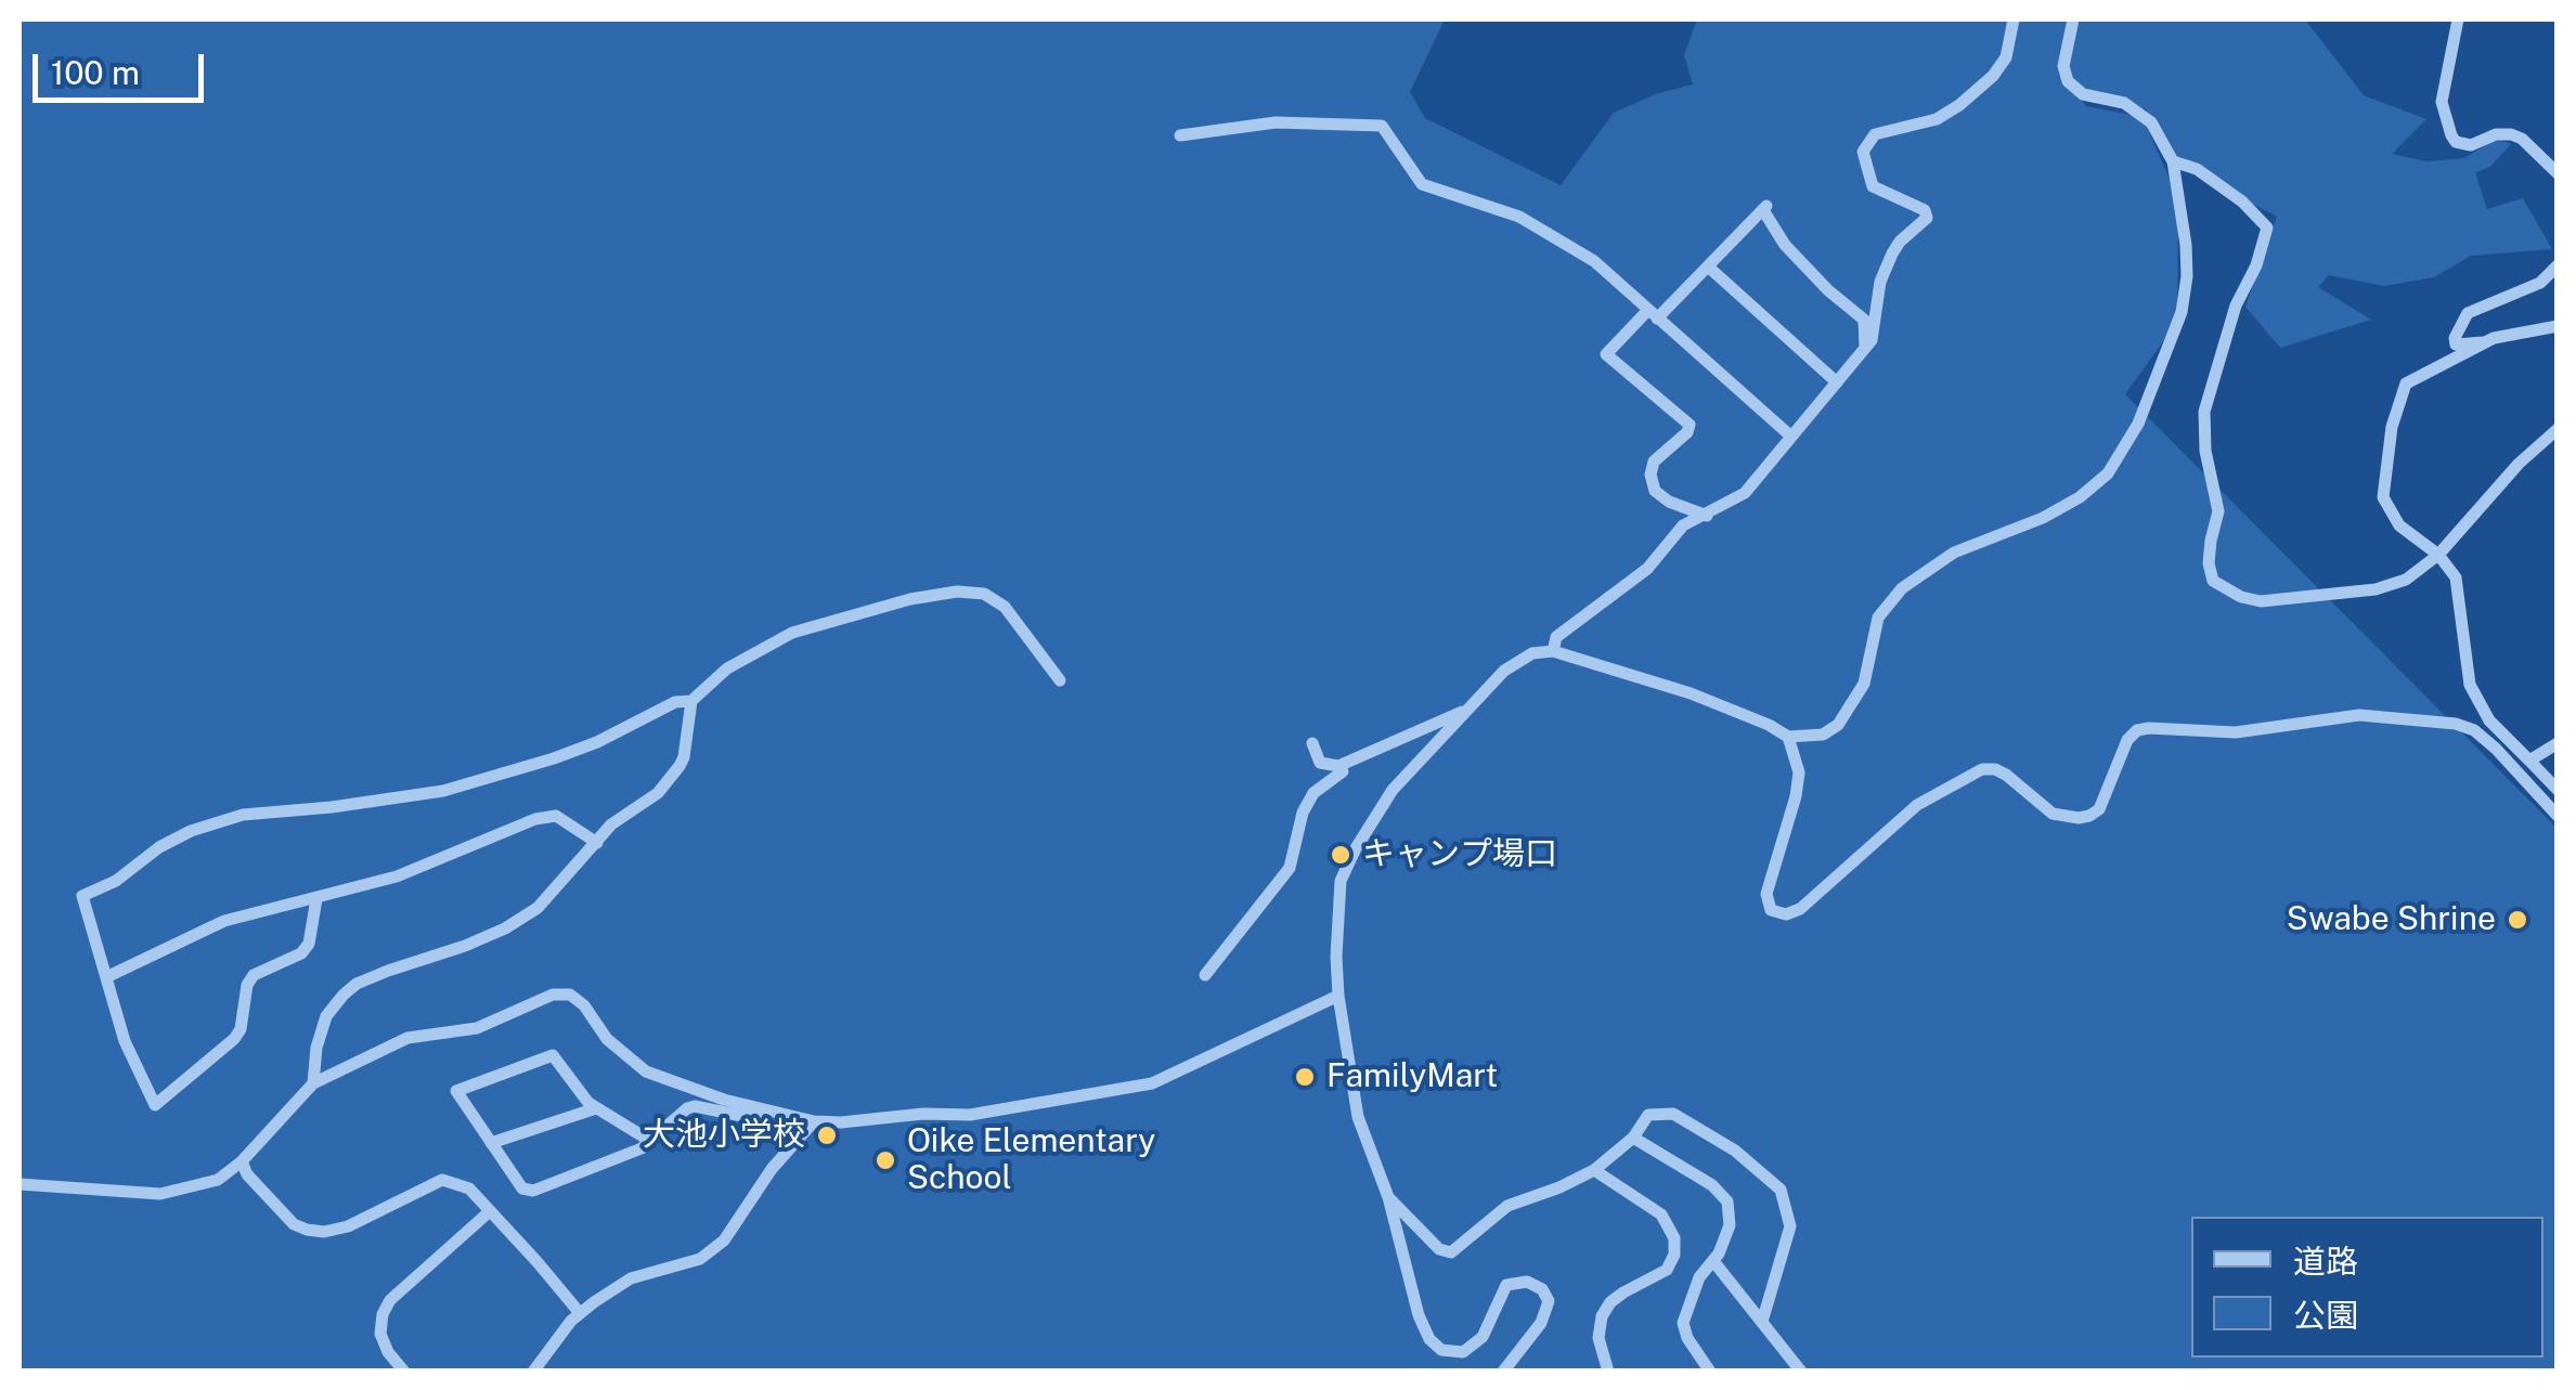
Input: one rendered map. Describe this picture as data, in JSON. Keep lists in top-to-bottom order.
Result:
{
  "places": [
    "キャンプ場口",
    "Swabe Shrine",
    "FamilyMart",
    "大池小学校",
    "Oike Elementary School"
  ],
  "legend": ["道路", "公園"],
  "scale_bar": "100 m"
}
